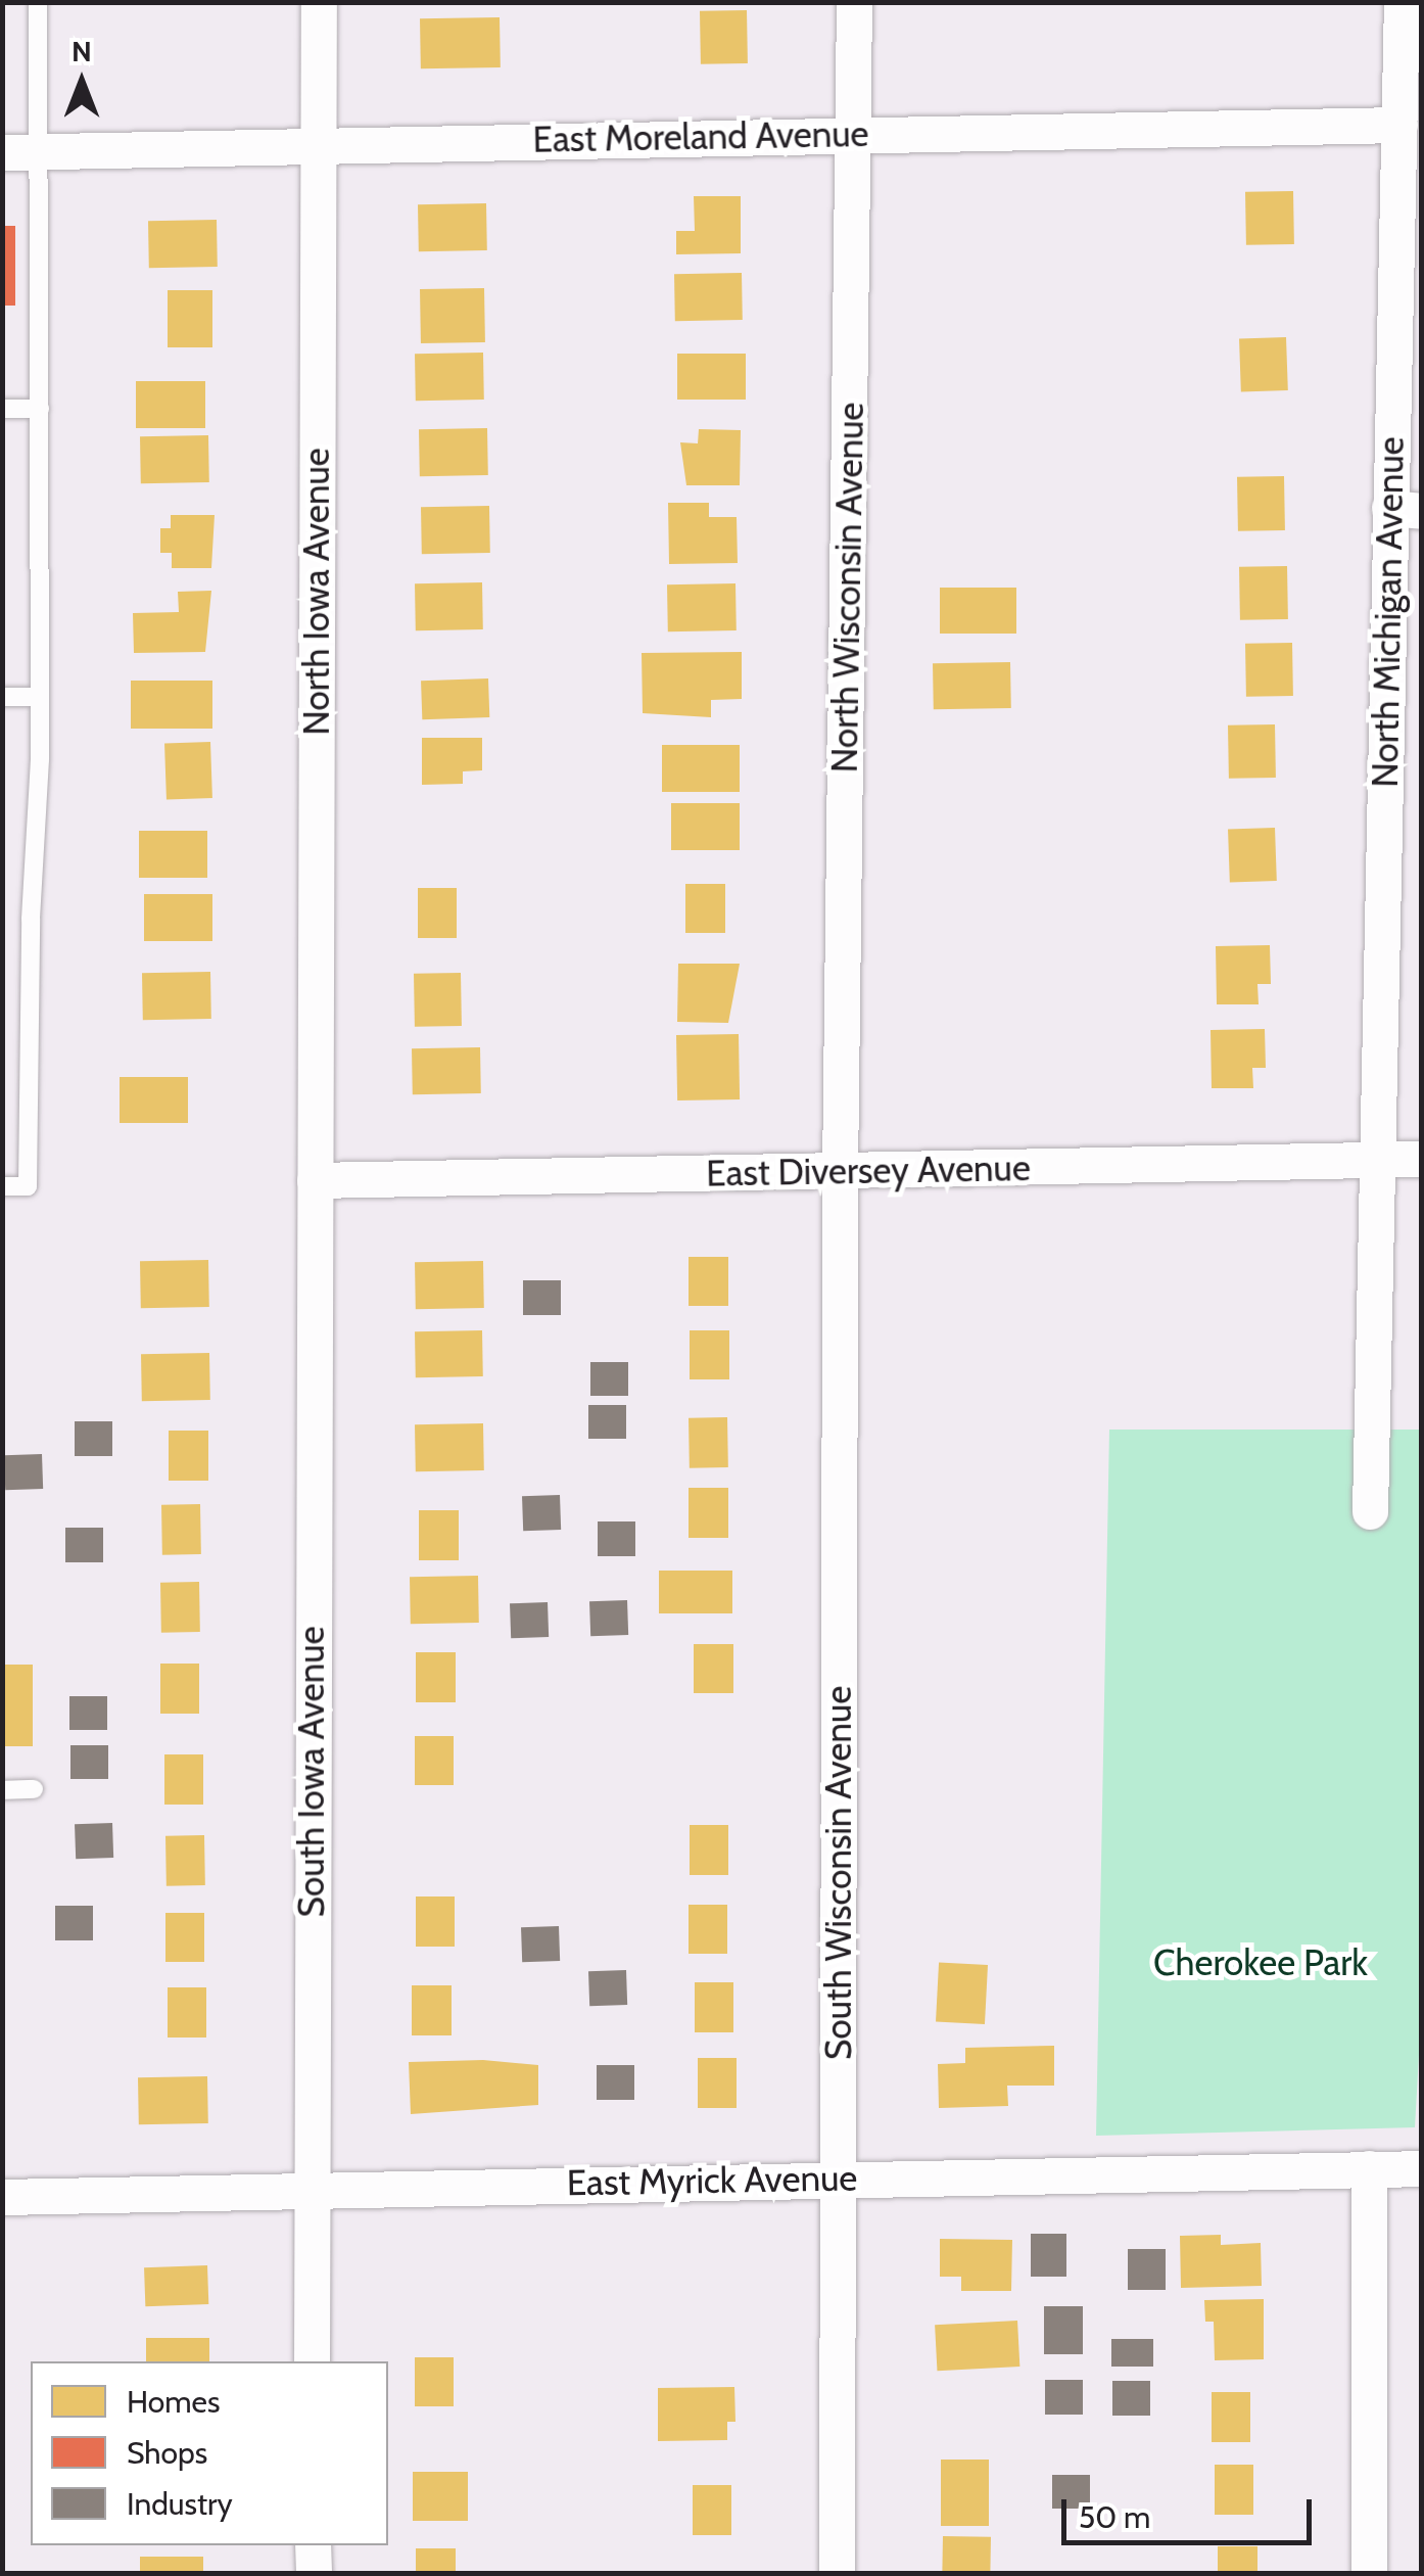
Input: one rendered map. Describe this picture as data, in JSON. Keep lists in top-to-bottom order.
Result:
{
  "streets": {
    "street": [
      "East Moreland Avenue",
      "North Wisconsin Avenue",
      "North Iowa Avenue",
      "North Michigan Avenue",
      "East Diversey Avenue",
      "South Iowa Avenue",
      "South Wisconsin Avenue",
      "East Myrick Avenue"
    ]
  },
  "crossings": [
    ["East Moreland Avenue", "North Wisconsin Avenue"],
    ["East Moreland Avenue", "North Iowa Avenue"],
    ["East Moreland Avenue", "North Michigan Avenue"],
    ["North Wisconsin Avenue", "East Diversey Avenue"],
    ["North Wisconsin Avenue", "South Wisconsin Avenue"],
    ["North Iowa Avenue", "East Diversey Avenue"],
    ["North Iowa Avenue", "South Iowa Avenue"],
    ["North Michigan Avenue", "East Diversey Avenue"],
    ["East Diversey Avenue", "South Iowa Avenue"],
    ["East Diversey Avenue", "South Wisconsin Avenue"],
    ["South Iowa Avenue", "East Myrick Avenue"],
    ["South Wisconsin Avenue", "East Myrick Avenue"]
  ],
  "parks": ["Cherokee Park"],
  "legend": ["Homes", "Shops", "Industry"],
  "scale_bar": "50 m",
  "north": "top"
}
